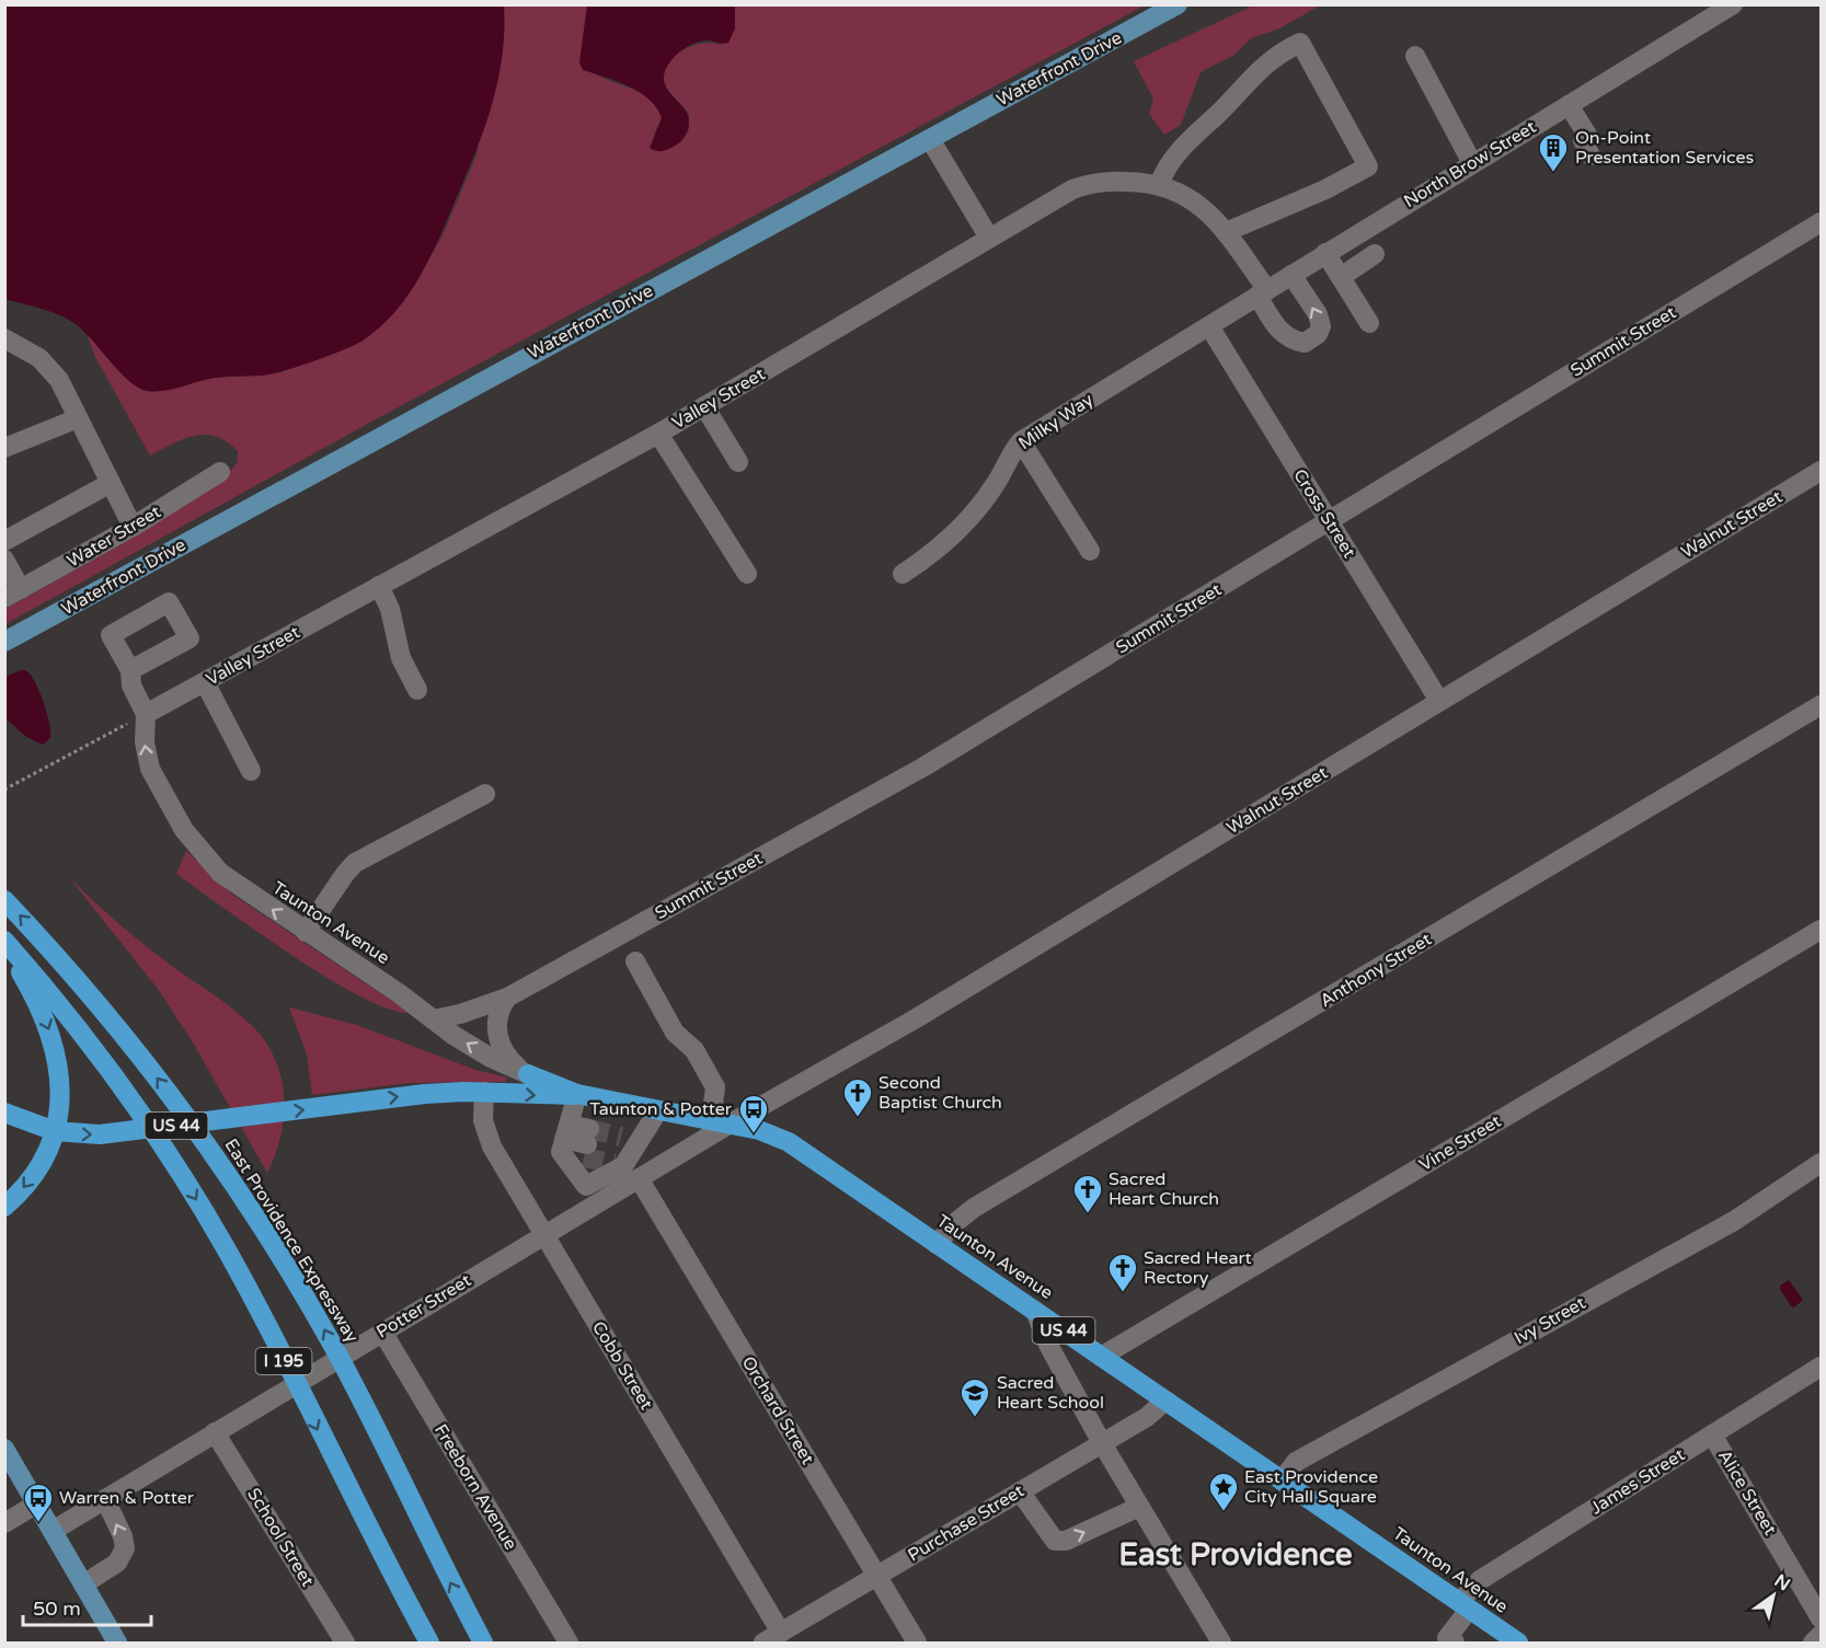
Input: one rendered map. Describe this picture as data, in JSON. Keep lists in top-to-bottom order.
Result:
{
  "streets": {
    "highway": [
      "Taunton Avenue",
      "US 44",
      "East Providence Expressway",
      "I 195"
    ],
    "main road": ["Waterfront Drive"],
    "street": [
      "North Brow Street",
      "Summit Street",
      "Valley Street",
      "Milky Way",
      "Cross Street",
      "Walnut Street",
      "Water Street",
      "Anthony Street",
      "Vine Street",
      "Potter Street",
      "Ivy Street",
      "Cobb Street",
      "Orchard Street",
      "James Street",
      "Freeborn Avenue",
      "Alice Street",
      "Purchase Street",
      "School Street"
    ]
  },
  "crossings": [
    ["North Brow Street", "Valley Street"],
    ["North Brow Street", "Milky Way"],
    ["North Brow Street", "Cross Street"],
    ["Summit Street", "Cross Street"],
    ["Summit Street", "Taunton Avenue"],
    ["Valley Street", "Taunton Avenue"],
    ["Milky Way", "Cross Street"],
    ["Cross Street", "Walnut Street"],
    ["Walnut Street", "Taunton Avenue"],
    ["Walnut Street", "Potter Street"],
    ["Taunton Avenue", "Anthony Street"],
    ["Taunton Avenue", "US 44"],
    ["Taunton Avenue", "Vine Street"],
    ["Taunton Avenue", "Potter Street"],
    ["Taunton Avenue", "Ivy Street"],
    ["Taunton Avenue", "Cobb Street"],
    ["Taunton Avenue", "James Street"],
    ["Taunton Avenue", "Purchase Street"],
    ["US 44", "Cobb Street"],
    ["Potter Street", "Cobb Street"],
    ["Potter Street", "Orchard Street"],
    ["Potter Street", "Freeborn Avenue"],
    ["Potter Street", "School Street"],
    ["Cobb Street", "Purchase Street"],
    ["Orchard Street", "Purchase Street"],
    ["James Street", "Alice Street"]
  ],
  "districts": ["East Providence"],
  "places": {
    "building": ["On-Point Presentation Services"],
    "church": ["Second Baptist Church", "Sacred Heart Church", "Sacred Heart Rectory"],
    "bus stop": ["Taunton & Potter", "Warren & Potter"],
    "school or university": ["Sacred Heart School"],
    "place": ["East Providence City Hall Square"]
  },
  "scale_bar": "50 m",
  "north": "top right"
}
